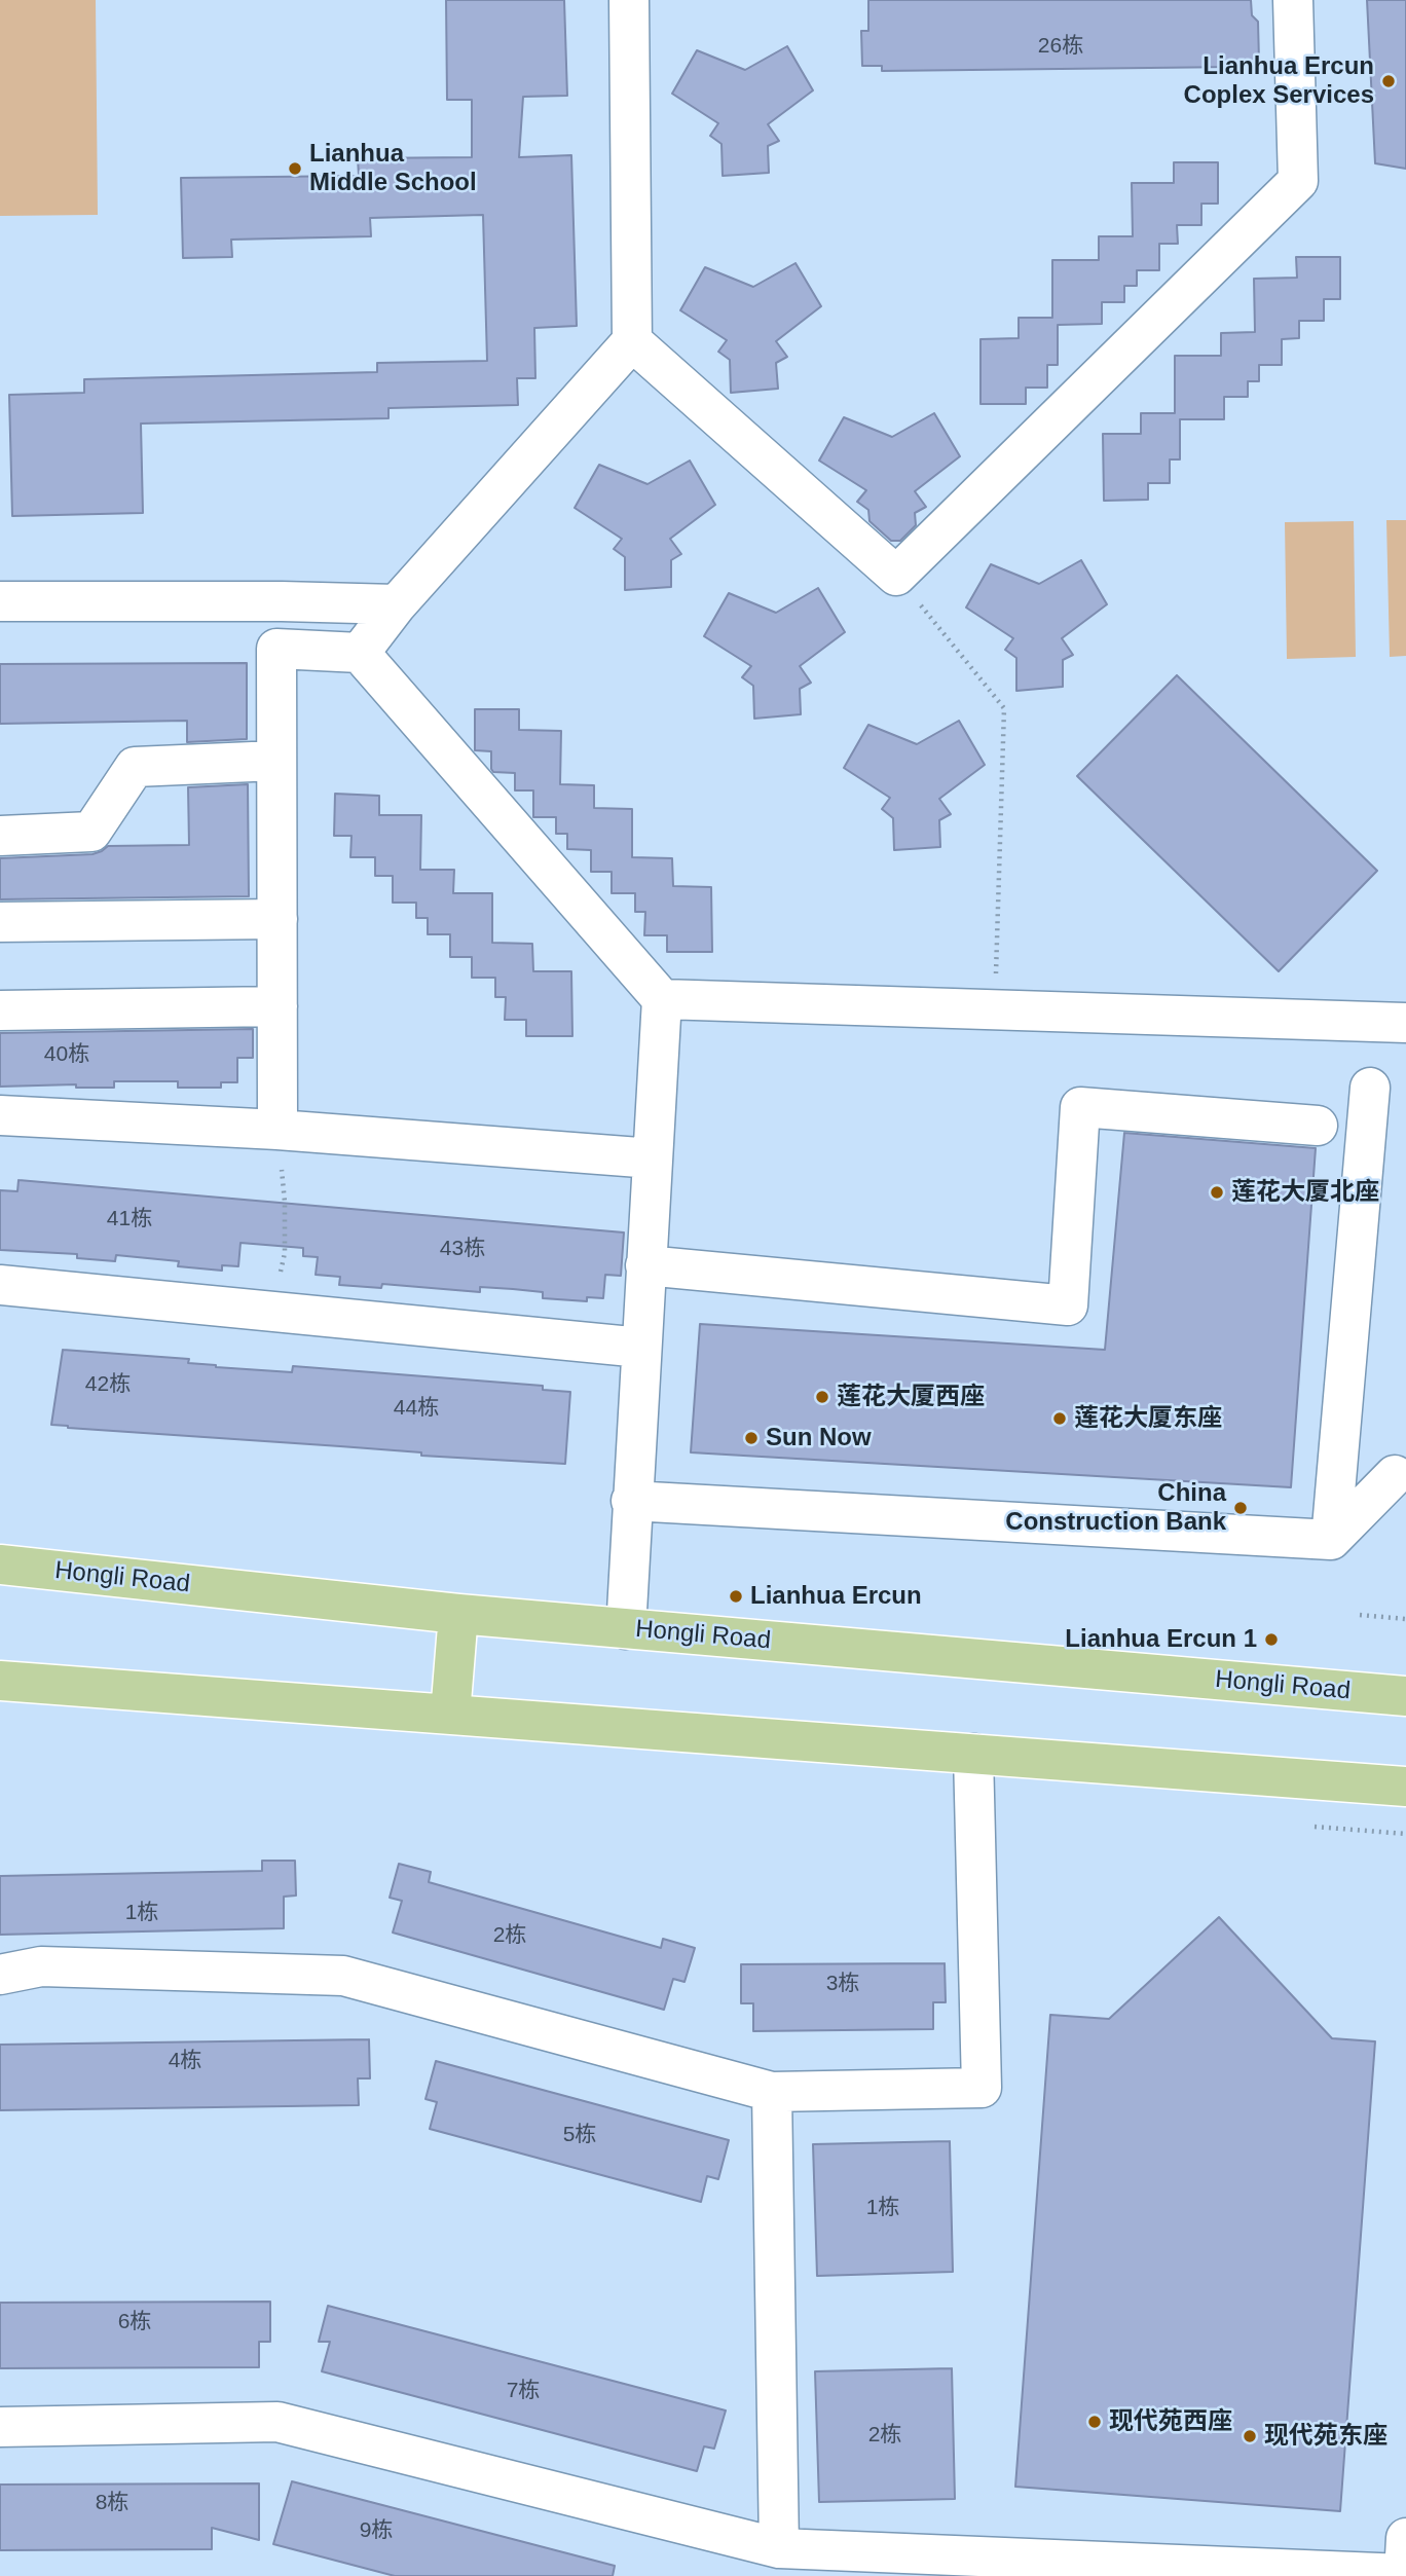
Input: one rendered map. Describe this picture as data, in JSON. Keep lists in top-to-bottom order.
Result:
{
  "streets": {
    "main road": ["Hongli Road"]
  },
  "places": [
    "Lianhua Ercun Coplex Services",
    "Lianhua Middle School",
    "莲花大厦北座",
    "莲花大厦西座",
    "莲花大厦东座",
    "Sun Now",
    "China Construction Bank",
    "Lianhua Ercun",
    "Lianhua Ercun 1",
    "现代苑西座",
    "现代苑东座"
  ],
  "house_numbers": [
    "26栋",
    "40栋",
    "41栋",
    "43栋",
    "42栋",
    "44栋",
    "1栋",
    "2栋",
    "3栋",
    "4栋",
    "5栋",
    "1栋",
    "6栋",
    "7栋",
    "2栋",
    "8栋",
    "9栋"
  ]
}
